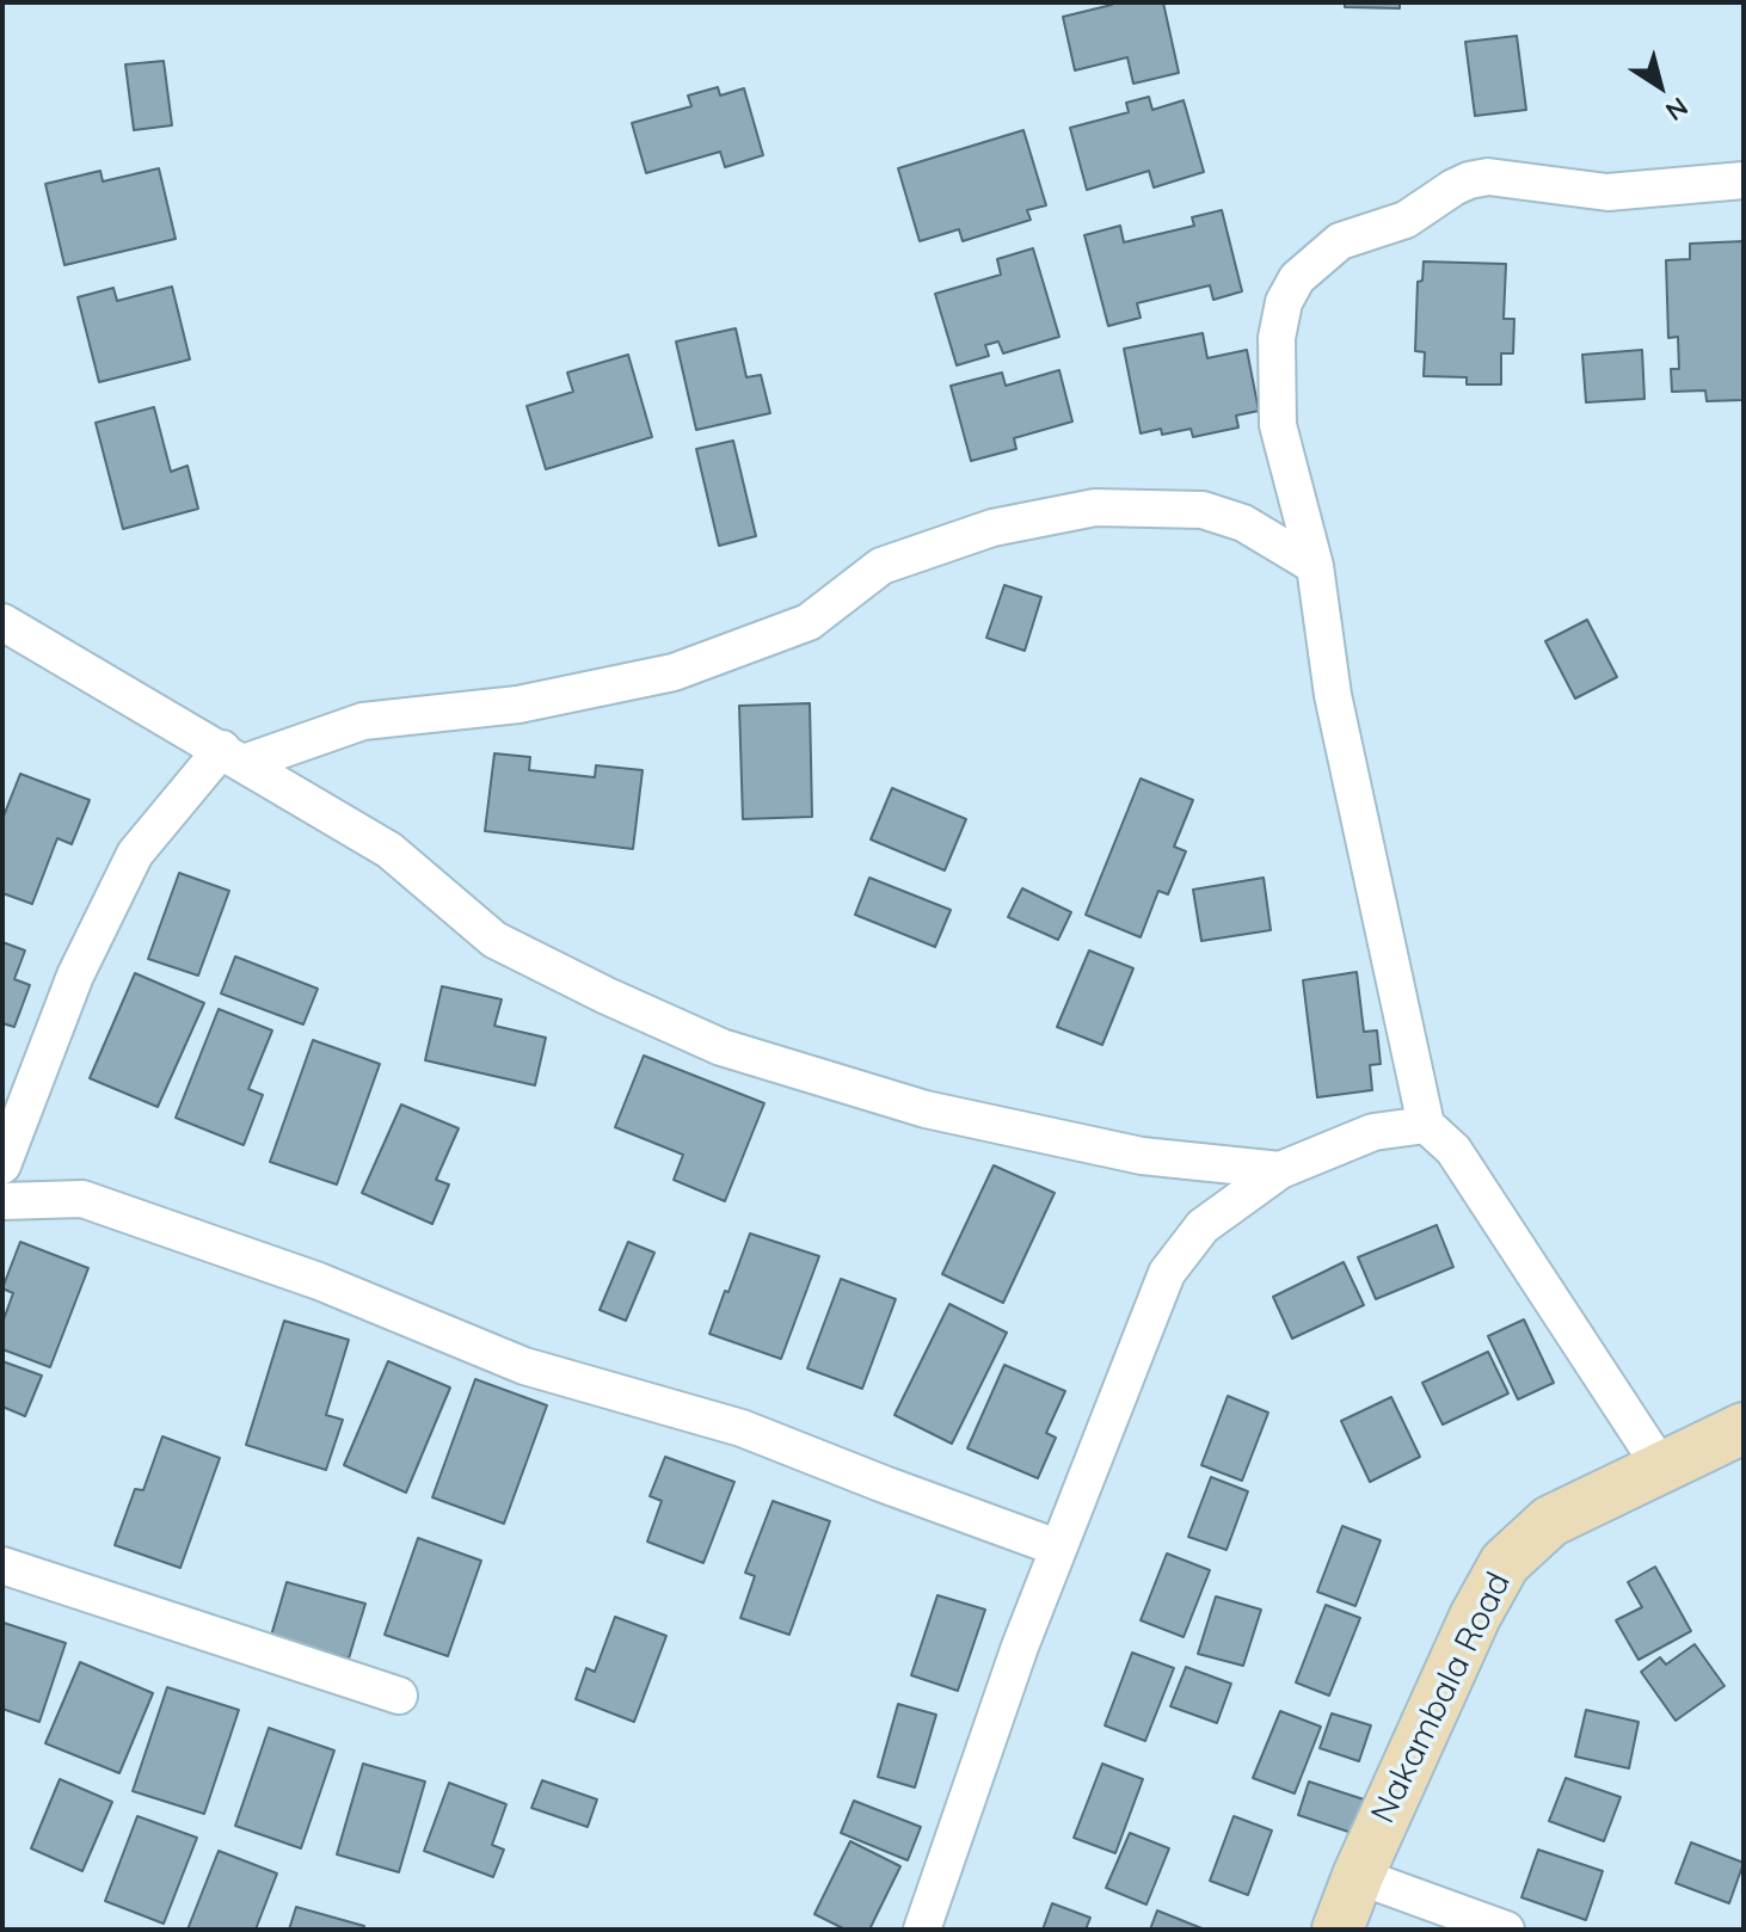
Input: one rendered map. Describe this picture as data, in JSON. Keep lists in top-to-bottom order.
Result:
{
  "streets": {
    "main road": ["Nakambala Road"]
  },
  "north": "bottom right"
}
